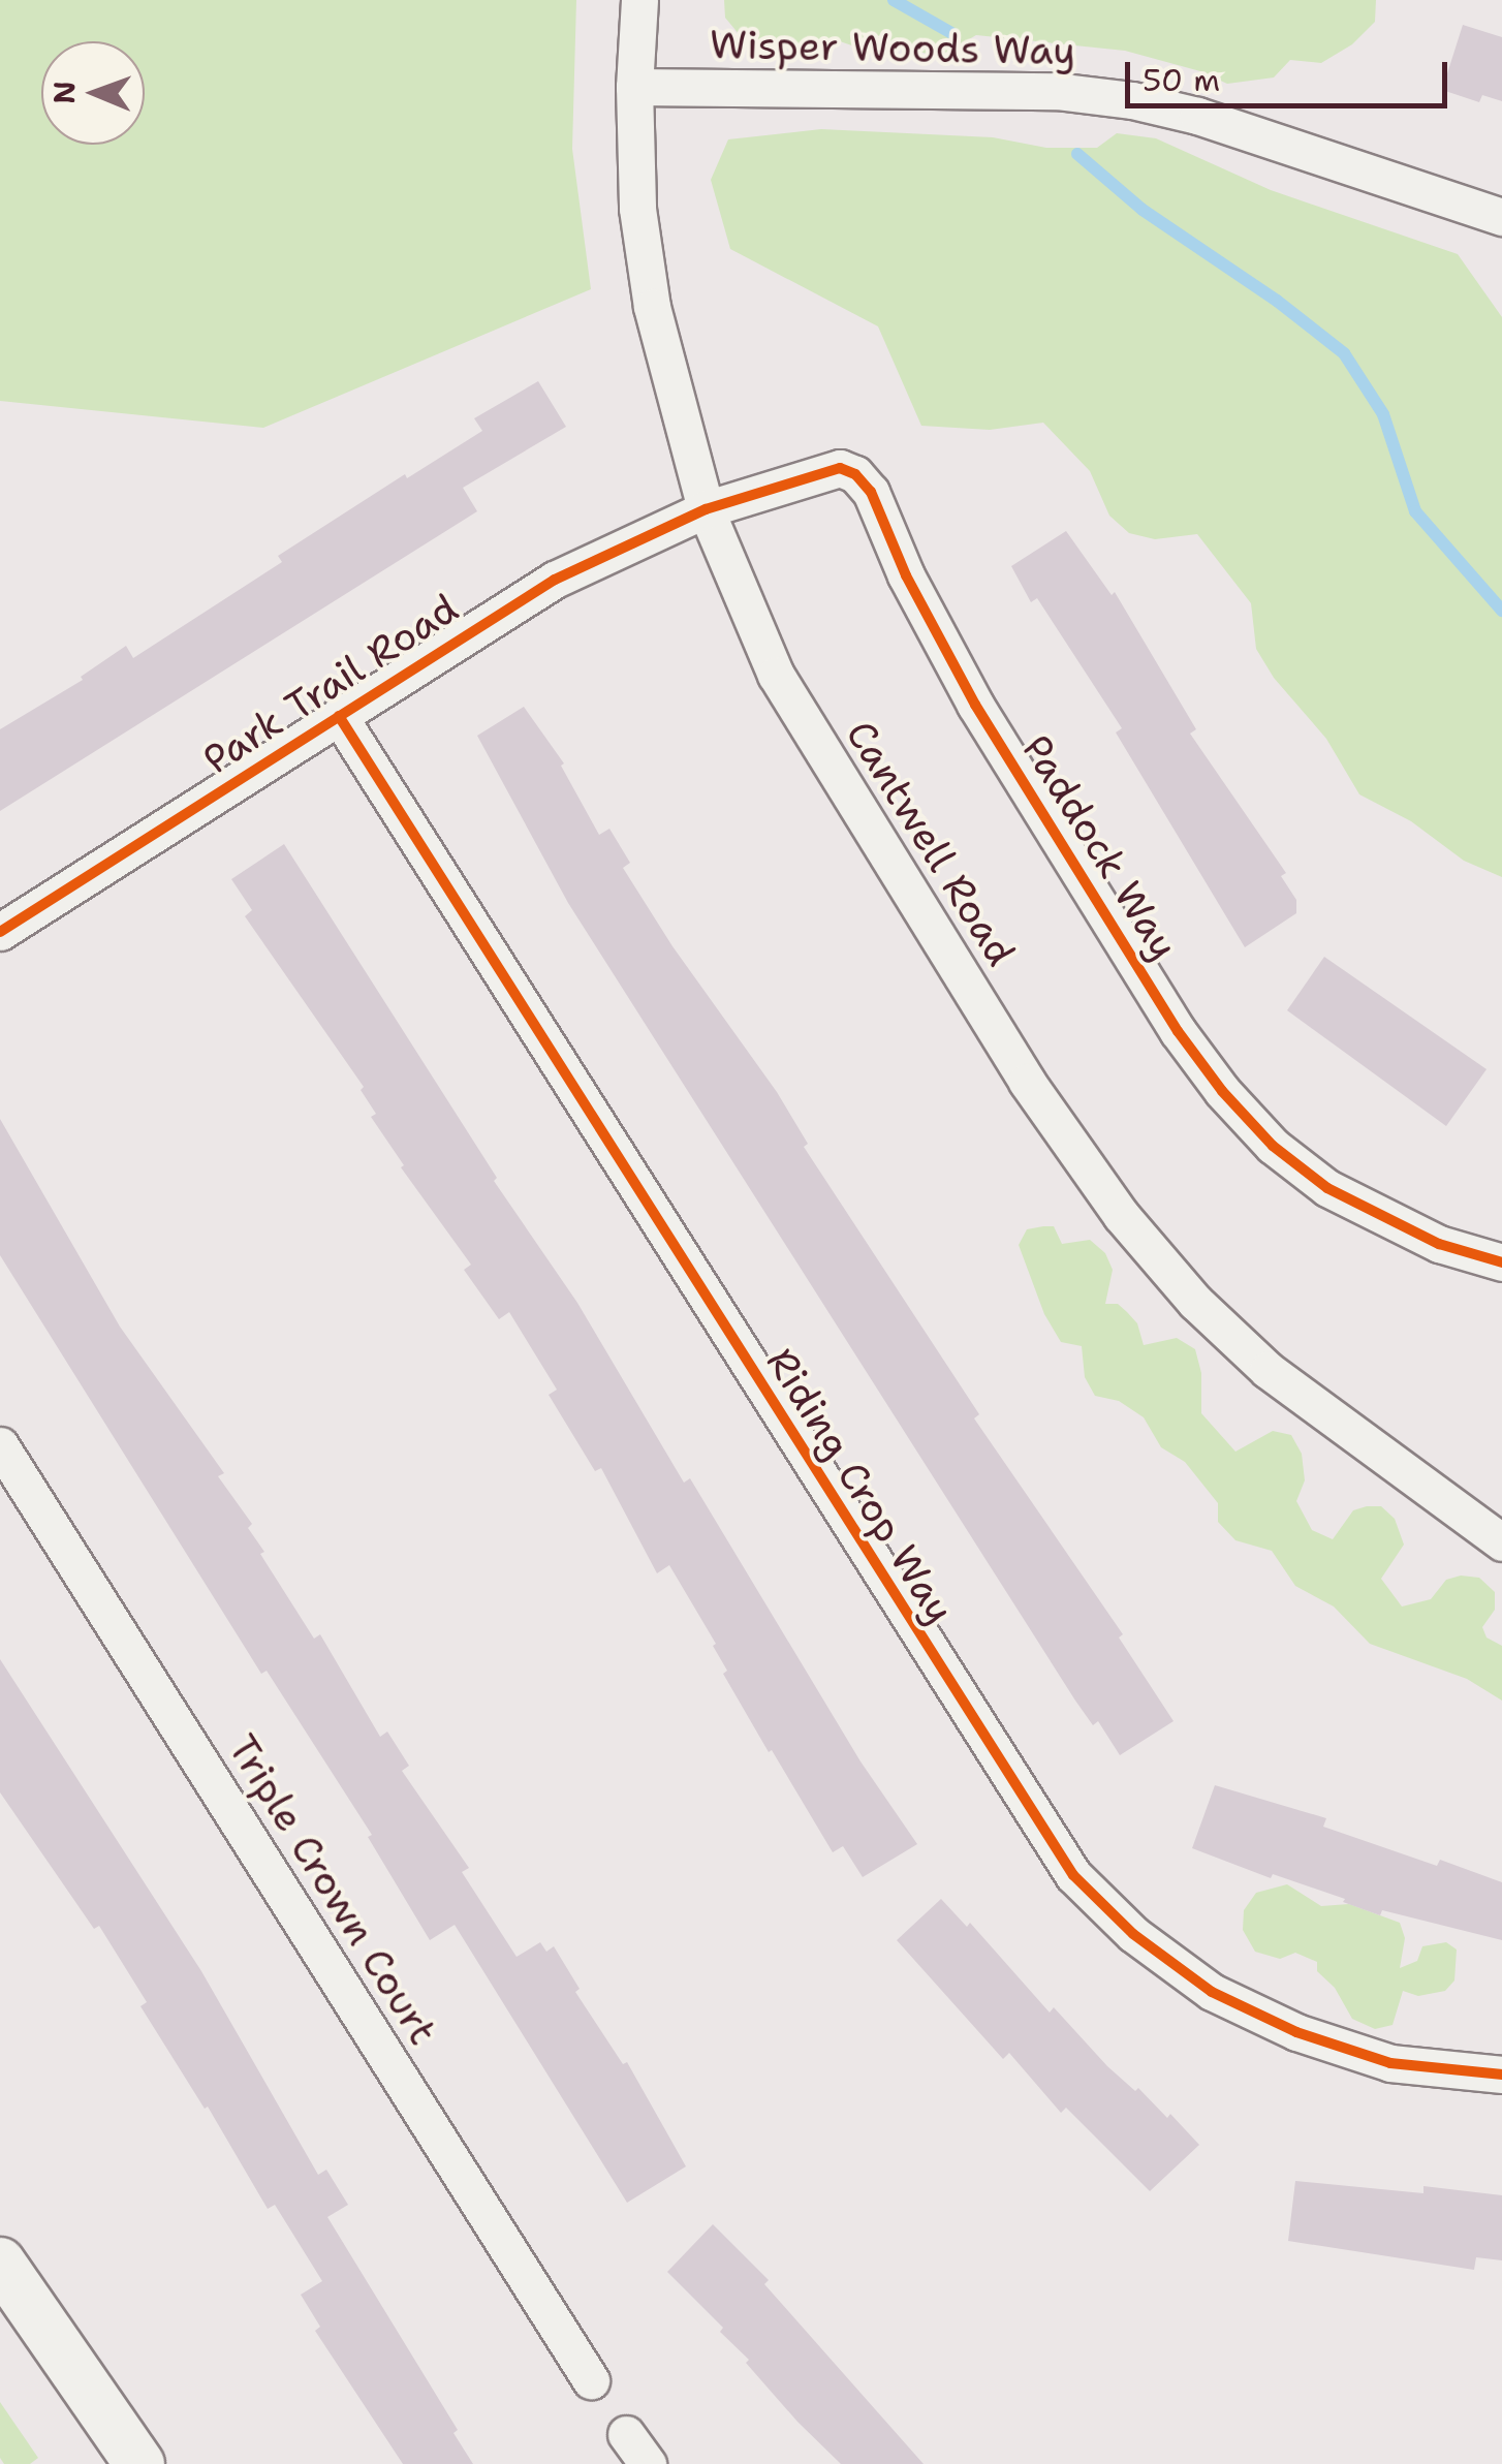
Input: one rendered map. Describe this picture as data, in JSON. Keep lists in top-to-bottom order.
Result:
{
  "streets": {
    "street": [
      "Wisper Woods Way",
      "Park Trail Road",
      "Cantwell Road",
      "Paddock Way",
      "Riding Crop Way",
      "Triple Crown Court"
    ]
  },
  "crossings": [
    ["Wisper Woods Way", "Cantwell Road"],
    ["Park Trail Road", "Cantwell Road"],
    ["Park Trail Road", "Paddock Way"],
    ["Park Trail Road", "Riding Crop Way"],
    ["Cantwell Road", "Paddock Way"]
  ],
  "scale_bar": "50 m",
  "north": "left"
}
